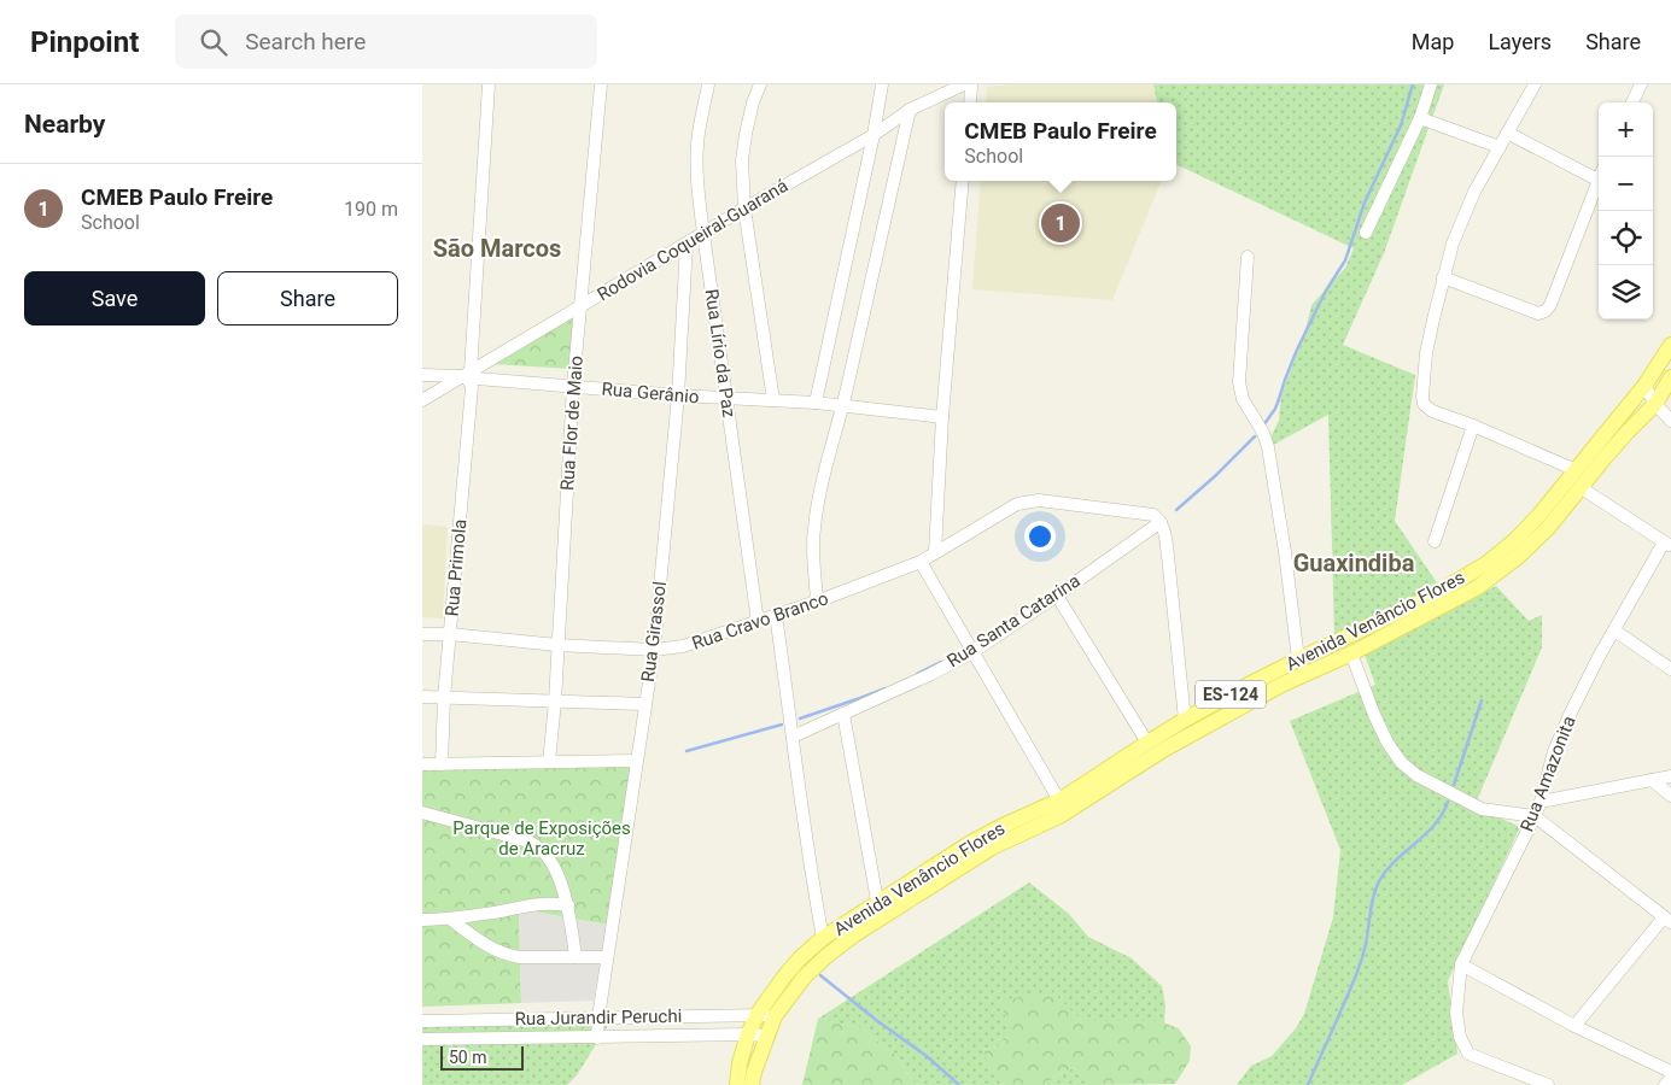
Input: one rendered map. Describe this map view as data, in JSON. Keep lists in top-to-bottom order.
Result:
{
  "streets": {
    "main road": ["Avenida Venâncio Flores", "ES-124"],
    "street": [
      "Rodovia Coqueiral-Guaraná",
      "Rua Lírio da Paz",
      "Rua Gerânio",
      "Rua Flor de Maio",
      "Rua Primola",
      "Rua Cravo Branco",
      "Rua Santa Catarina",
      "Rua Girassol",
      "Rua Amazonita",
      "Rua Jurandir Peruchi"
    ]
  },
  "crossings": [
    ["Rodovia Coqueiral-Guaraná", "Rua Lírio da Paz"],
    ["Rodovia Coqueiral-Guaraná", "Rua Gerânio"],
    ["Rodovia Coqueiral-Guaraná", "Rua Flor de Maio"],
    ["Rodovia Coqueiral-Guaraná", "Rua Primola"],
    ["Rodovia Coqueiral-Guaraná", "Rua Girassol"],
    ["Rua Lírio da Paz", "Rua Gerânio"],
    ["Rua Lírio da Paz", "Rua Cravo Branco"],
    ["Rua Gerânio", "Rua Flor de Maio"],
    ["Rua Gerânio", "Rua Primola"],
    ["Rua Gerânio", "Rua Girassol"],
    ["Rua Flor de Maio", "Rua Cravo Branco"],
    ["Rua Primola", "Rua Cravo Branco"],
    ["Rua Cravo Branco", "Rua Santa Catarina"],
    ["Rua Cravo Branco", "Rua Girassol"],
    ["Avenida Venâncio Flores", "ES-124"],
    ["Avenida Venâncio Flores", "Rua Jurandir Peruchi"],
    ["Rua Girassol", "Rua Jurandir Peruchi"],
    ["ES-124", "Rua Jurandir Peruchi"]
  ],
  "districts": ["São Marcos", "Guaxindiba"],
  "parks": ["Parque de Exposições de Aracruz"],
  "scale_bar": "50 m",
  "page": {
    "header": "Pinpoint",
    "search": "Search here",
    "nav": ["Map", "Layers", "Share"],
    "heading": "Nearby",
    "map_buttons": ["+", "−"],
    "popup": ["CMEB Paulo Freire", "School"],
    "list": [
      {
        "mark": "1",
        "name": "CMEB Paulo Freire",
        "note": "School",
        "value": "190 m"
      }
    ],
    "pins": "1",
    "buttons": ["Save", "Share"],
    "scale": "50 m"
  }
}
